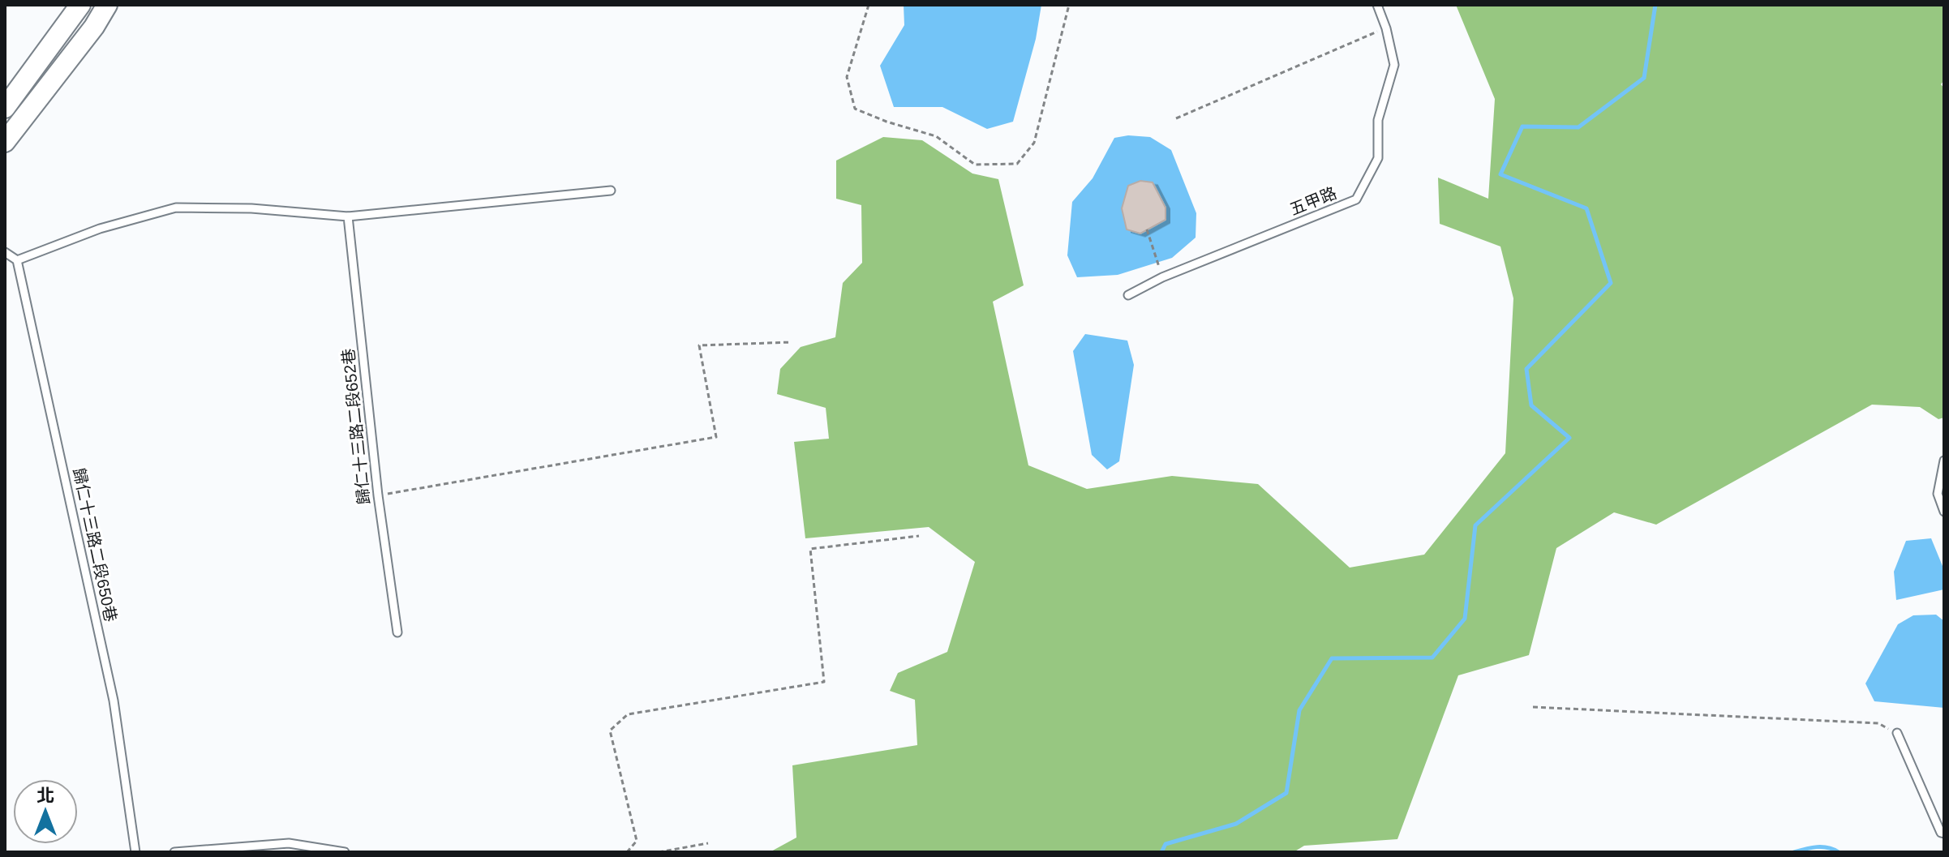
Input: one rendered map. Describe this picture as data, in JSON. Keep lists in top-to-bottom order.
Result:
{
  "streets": {
    "lane": ["五甲路", "歸仁十三路二段652巷", "歸仁十三路二段650巷"]
  },
  "north": "top"
}
